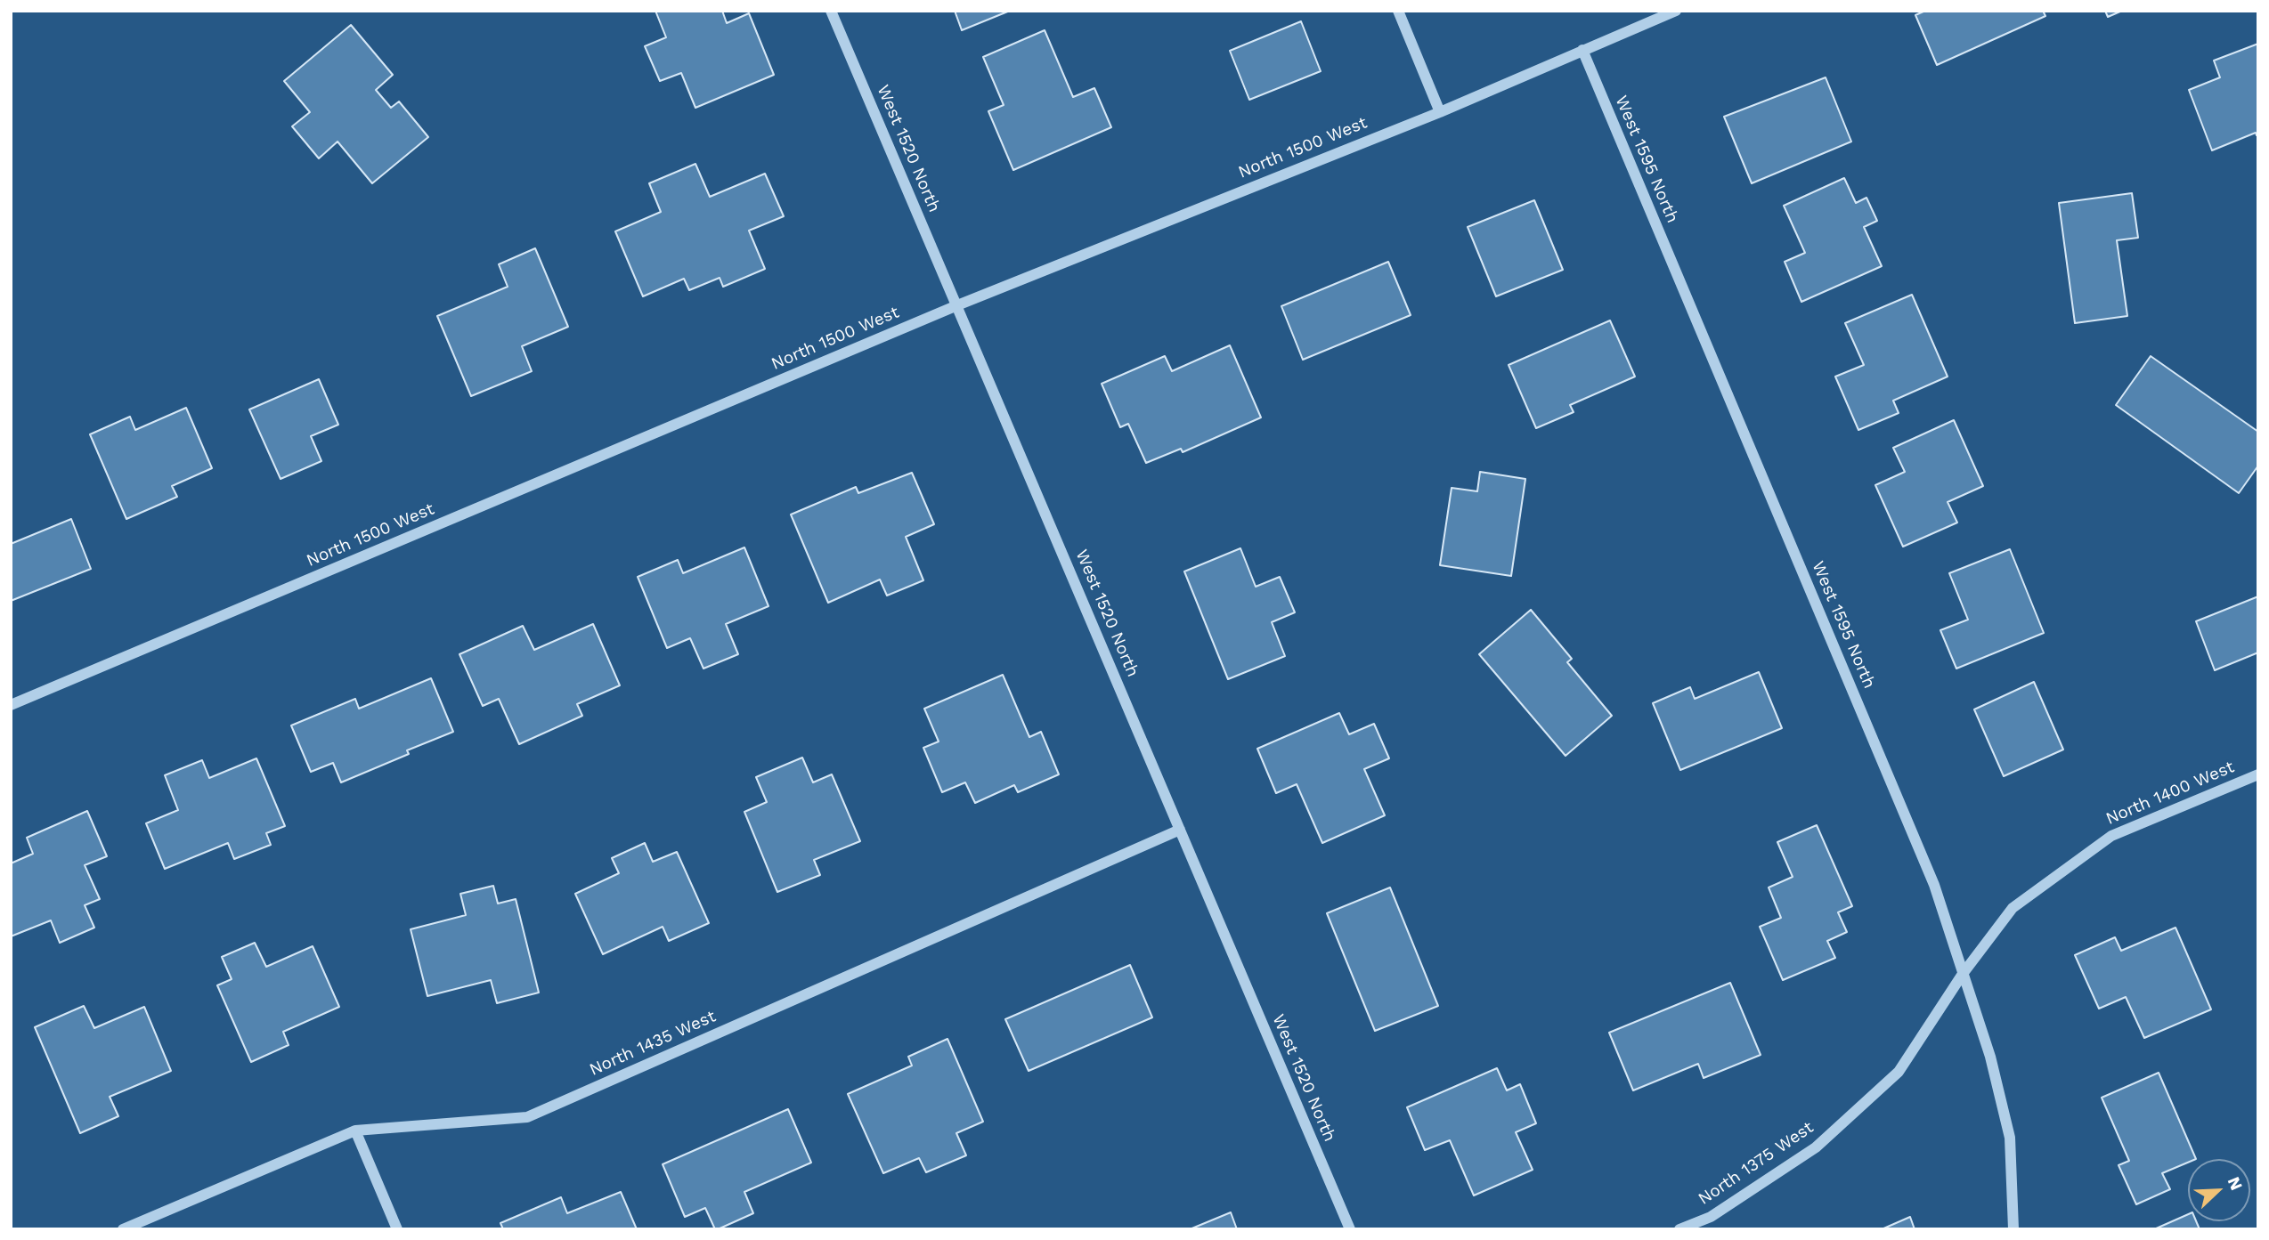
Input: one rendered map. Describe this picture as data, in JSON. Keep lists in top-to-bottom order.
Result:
{
  "streets": {
    "street": [
      "North 1500 West",
      "West 1520 North",
      "West 1595 North",
      "North 1400 West",
      "North 1435 West",
      "North 1375 West"
    ]
  },
  "crossings": [
    ["North 1500 West", "West 1520 North"],
    ["North 1500 West", "West 1595 North"],
    ["West 1520 North", "North 1435 West"],
    ["West 1595 North", "North 1400 West"],
    ["West 1595 North", "North 1375 West"],
    ["North 1400 West", "North 1375 West"]
  ],
  "north": "top right"
}
